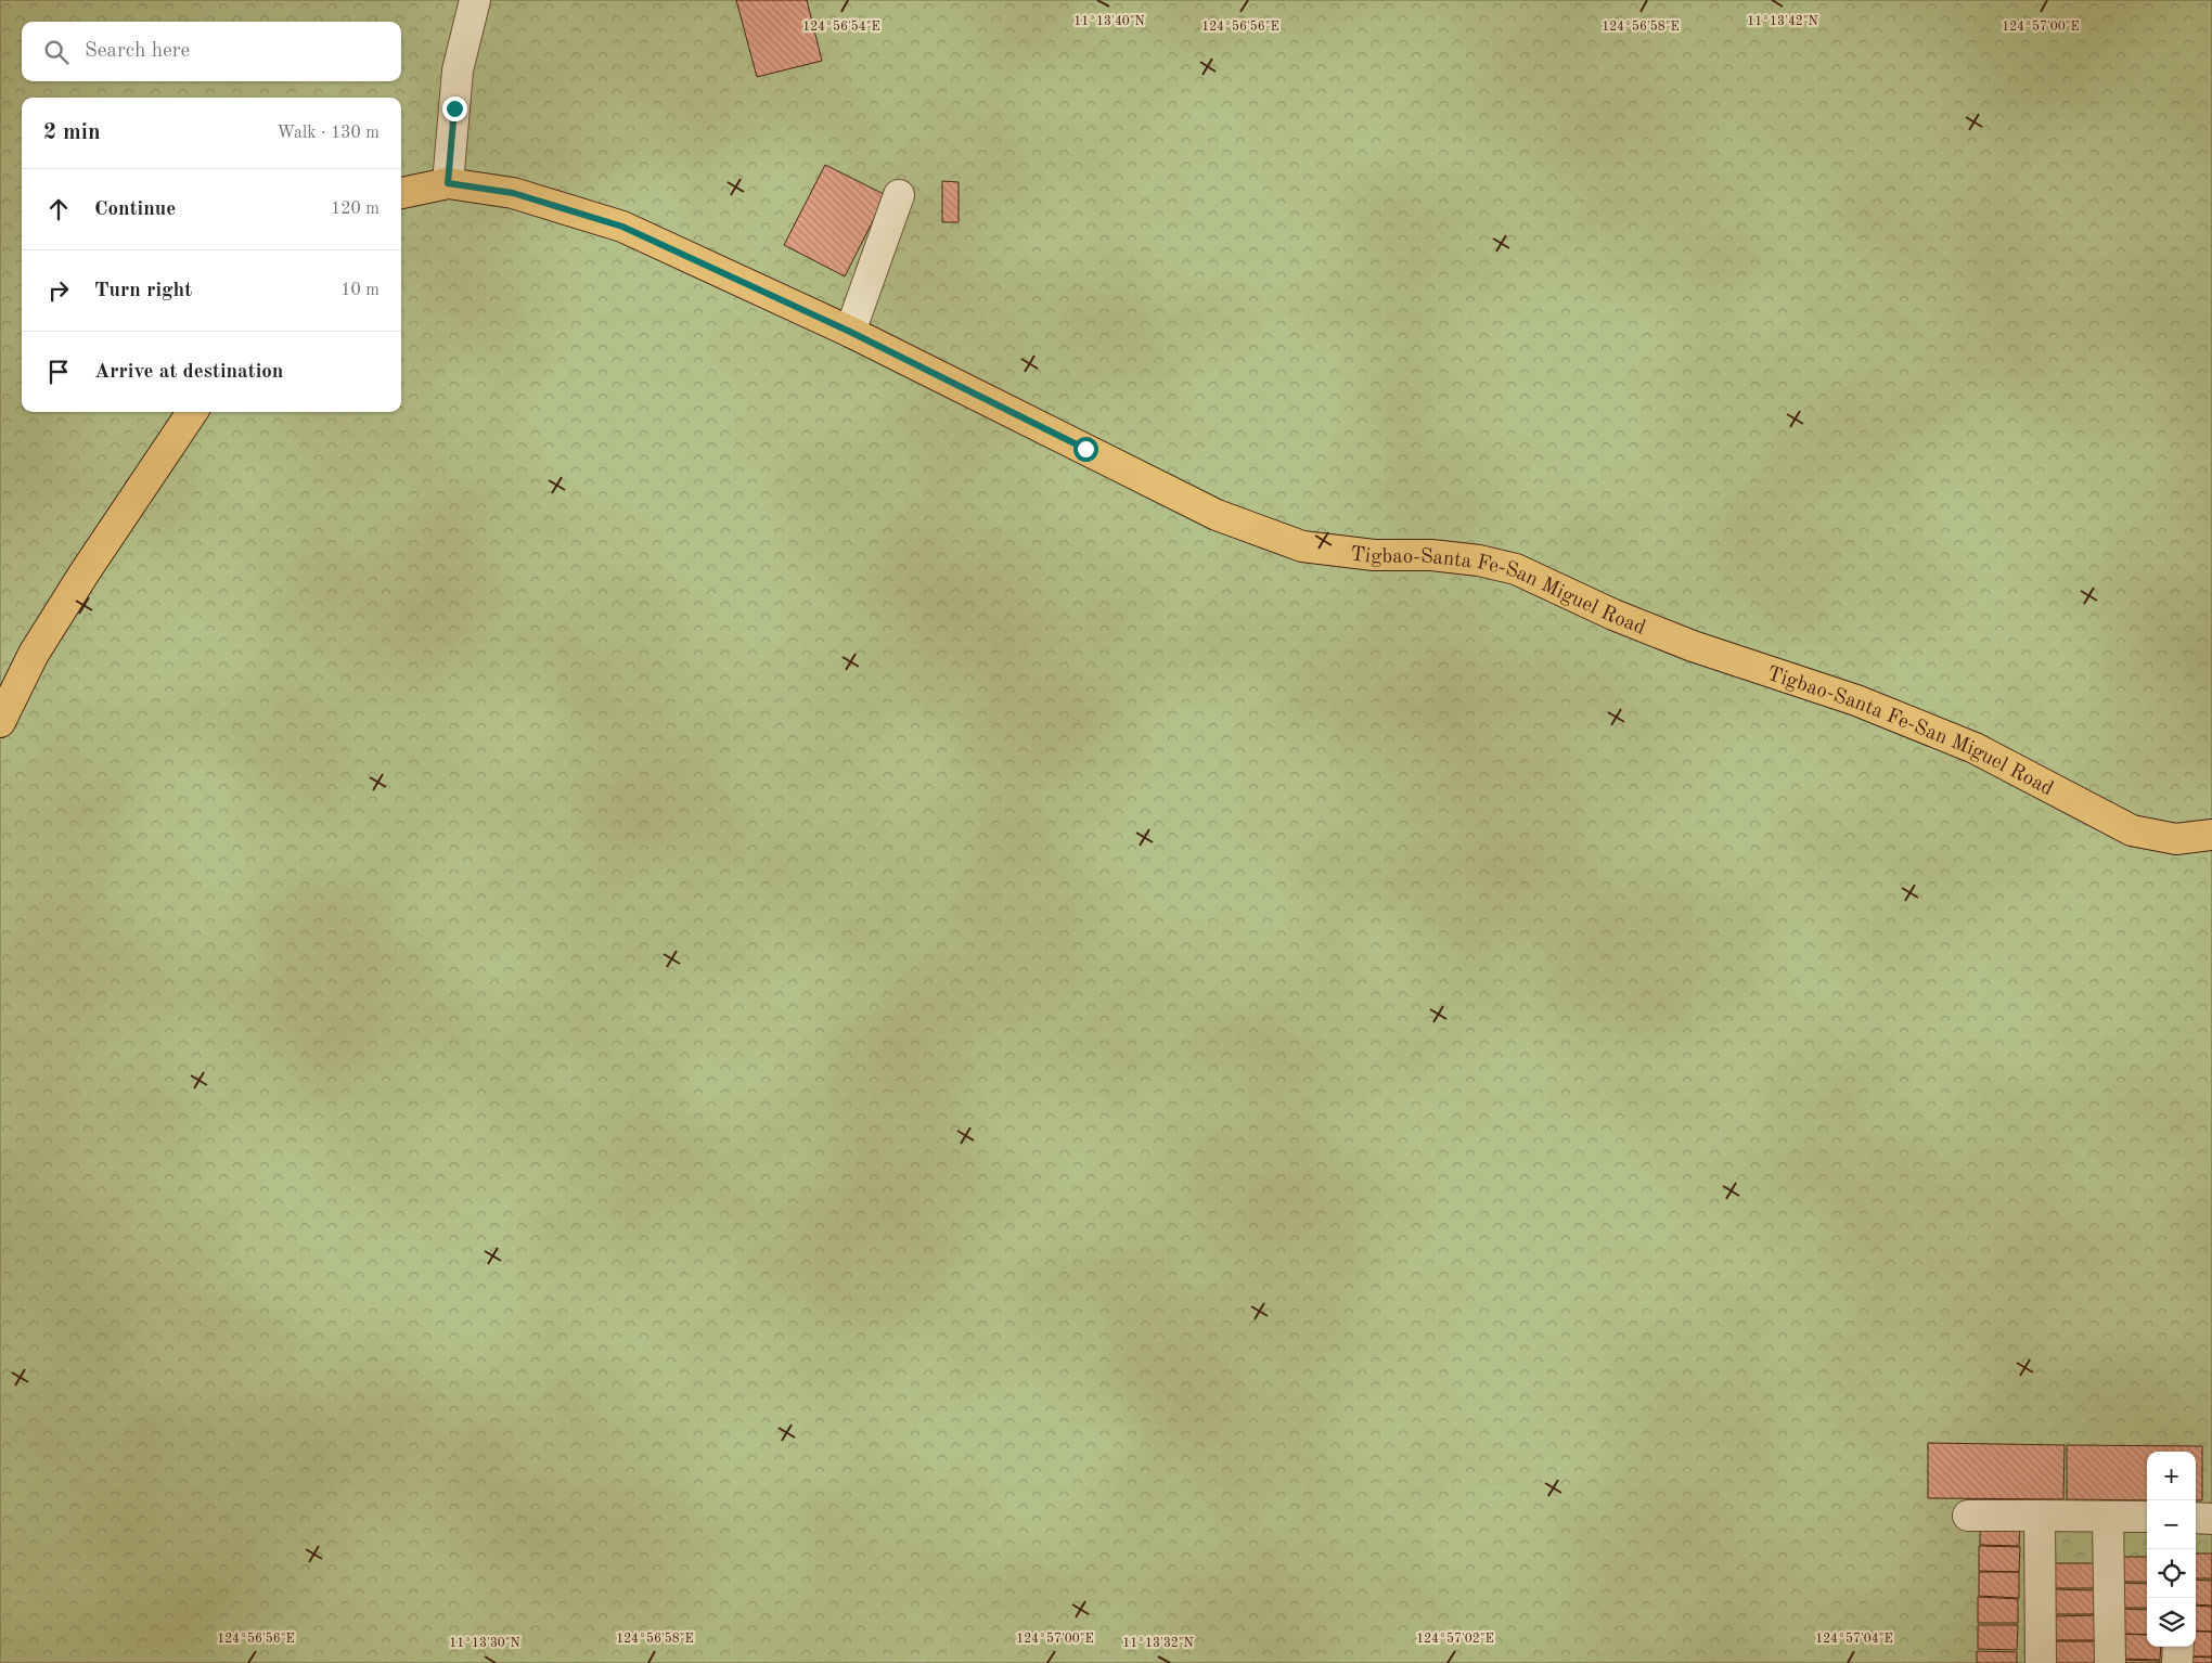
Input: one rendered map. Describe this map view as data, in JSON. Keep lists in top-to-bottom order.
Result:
{
  "streets": {
    "main road": ["Tigbao-Santa Fe-San Miguel Road"]
  },
  "page": {
    "search": "Search here",
    "heading": ["2 min", "Walk · 130 m"],
    "list": [
      ["Continue", "120 m"],
      ["Turn right", "10 m"],
      "Arrive at destination"
    ],
    "map_buttons": ["+", "−"]
  },
  "coordinates": [
    "11°13'42\"N",
    "11°13'40\"N",
    "124°56'56\"E",
    "124°57'00\"E",
    "124°56'54\"E",
    "124°56'58\"E",
    "124°57'02\"E",
    "124°57'04\"E",
    "11°13'30\"N",
    "11°13'32\"N"
  ]
}
